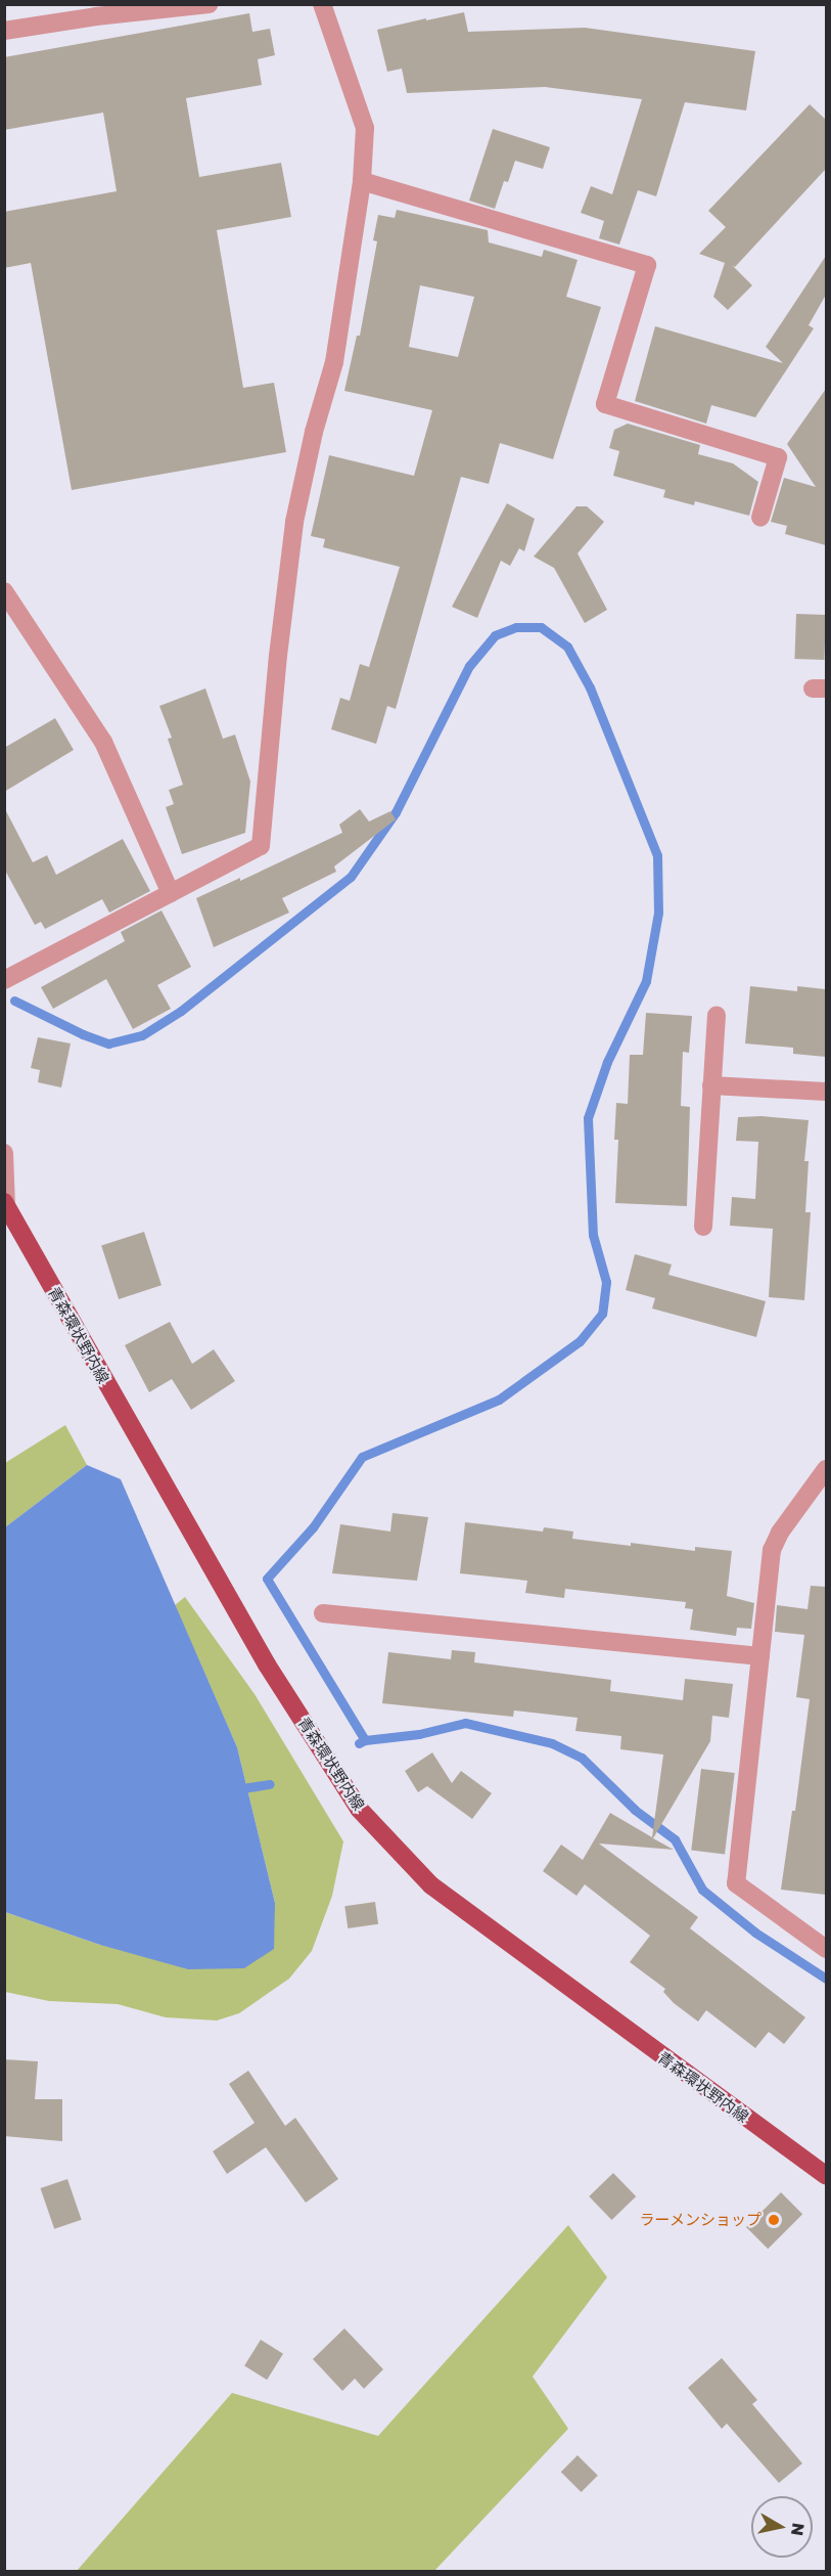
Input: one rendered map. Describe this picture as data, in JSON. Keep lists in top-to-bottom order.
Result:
{
  "streets": {
    "main road": ["青森環状野内線"]
  },
  "places": ["ラーメンショップ"],
  "north": "right"
}
